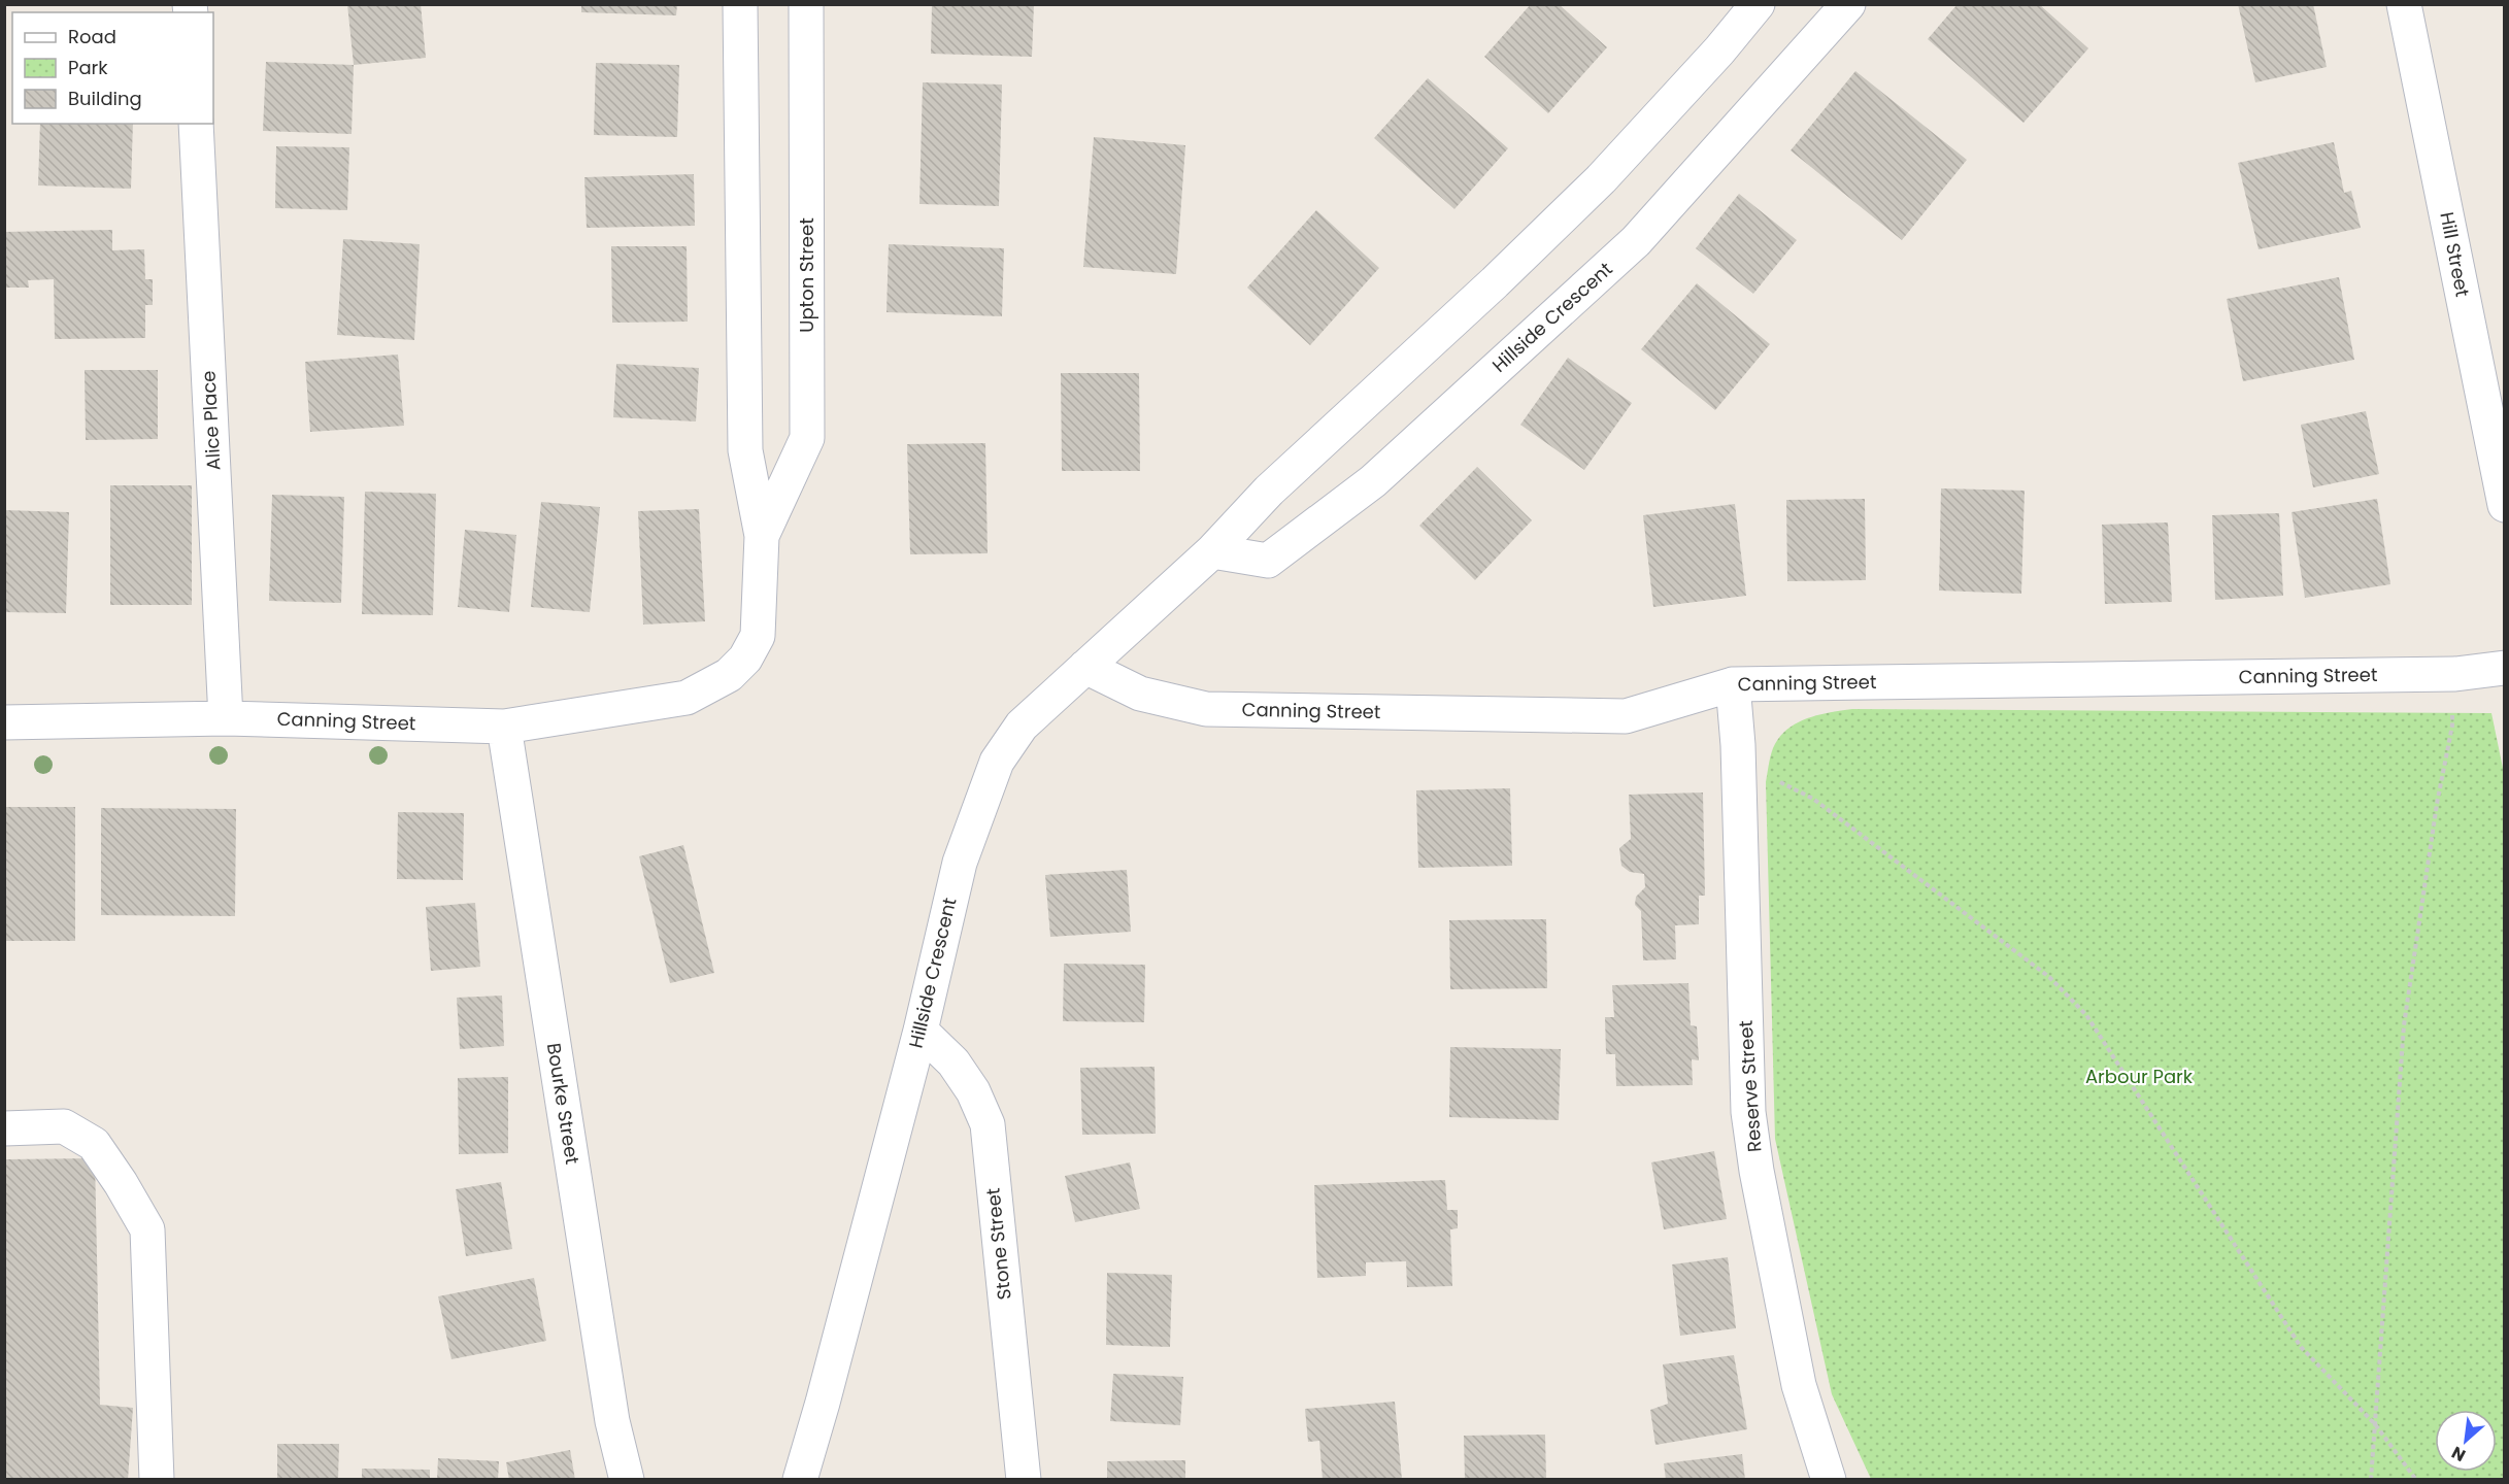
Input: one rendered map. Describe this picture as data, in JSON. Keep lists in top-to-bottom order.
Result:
{
  "streets": {
    "street": [
      "Hill Street",
      "Upton Street",
      "Hillside Crescent",
      "Alice Place",
      "Canning Street",
      "Reserve Street",
      "Bourke Street",
      "Stone Street"
    ]
  },
  "crossings": [
    ["Upton Street", "Canning Street"],
    ["Hillside Crescent", "Canning Street"],
    ["Hillside Crescent", "Stone Street"],
    ["Alice Place", "Canning Street"],
    ["Canning Street", "Reserve Street"],
    ["Canning Street", "Bourke Street"]
  ],
  "parks": ["Arbour Park"],
  "legend": ["Road", "Park", "Building"],
  "north": "bottom left"
}
